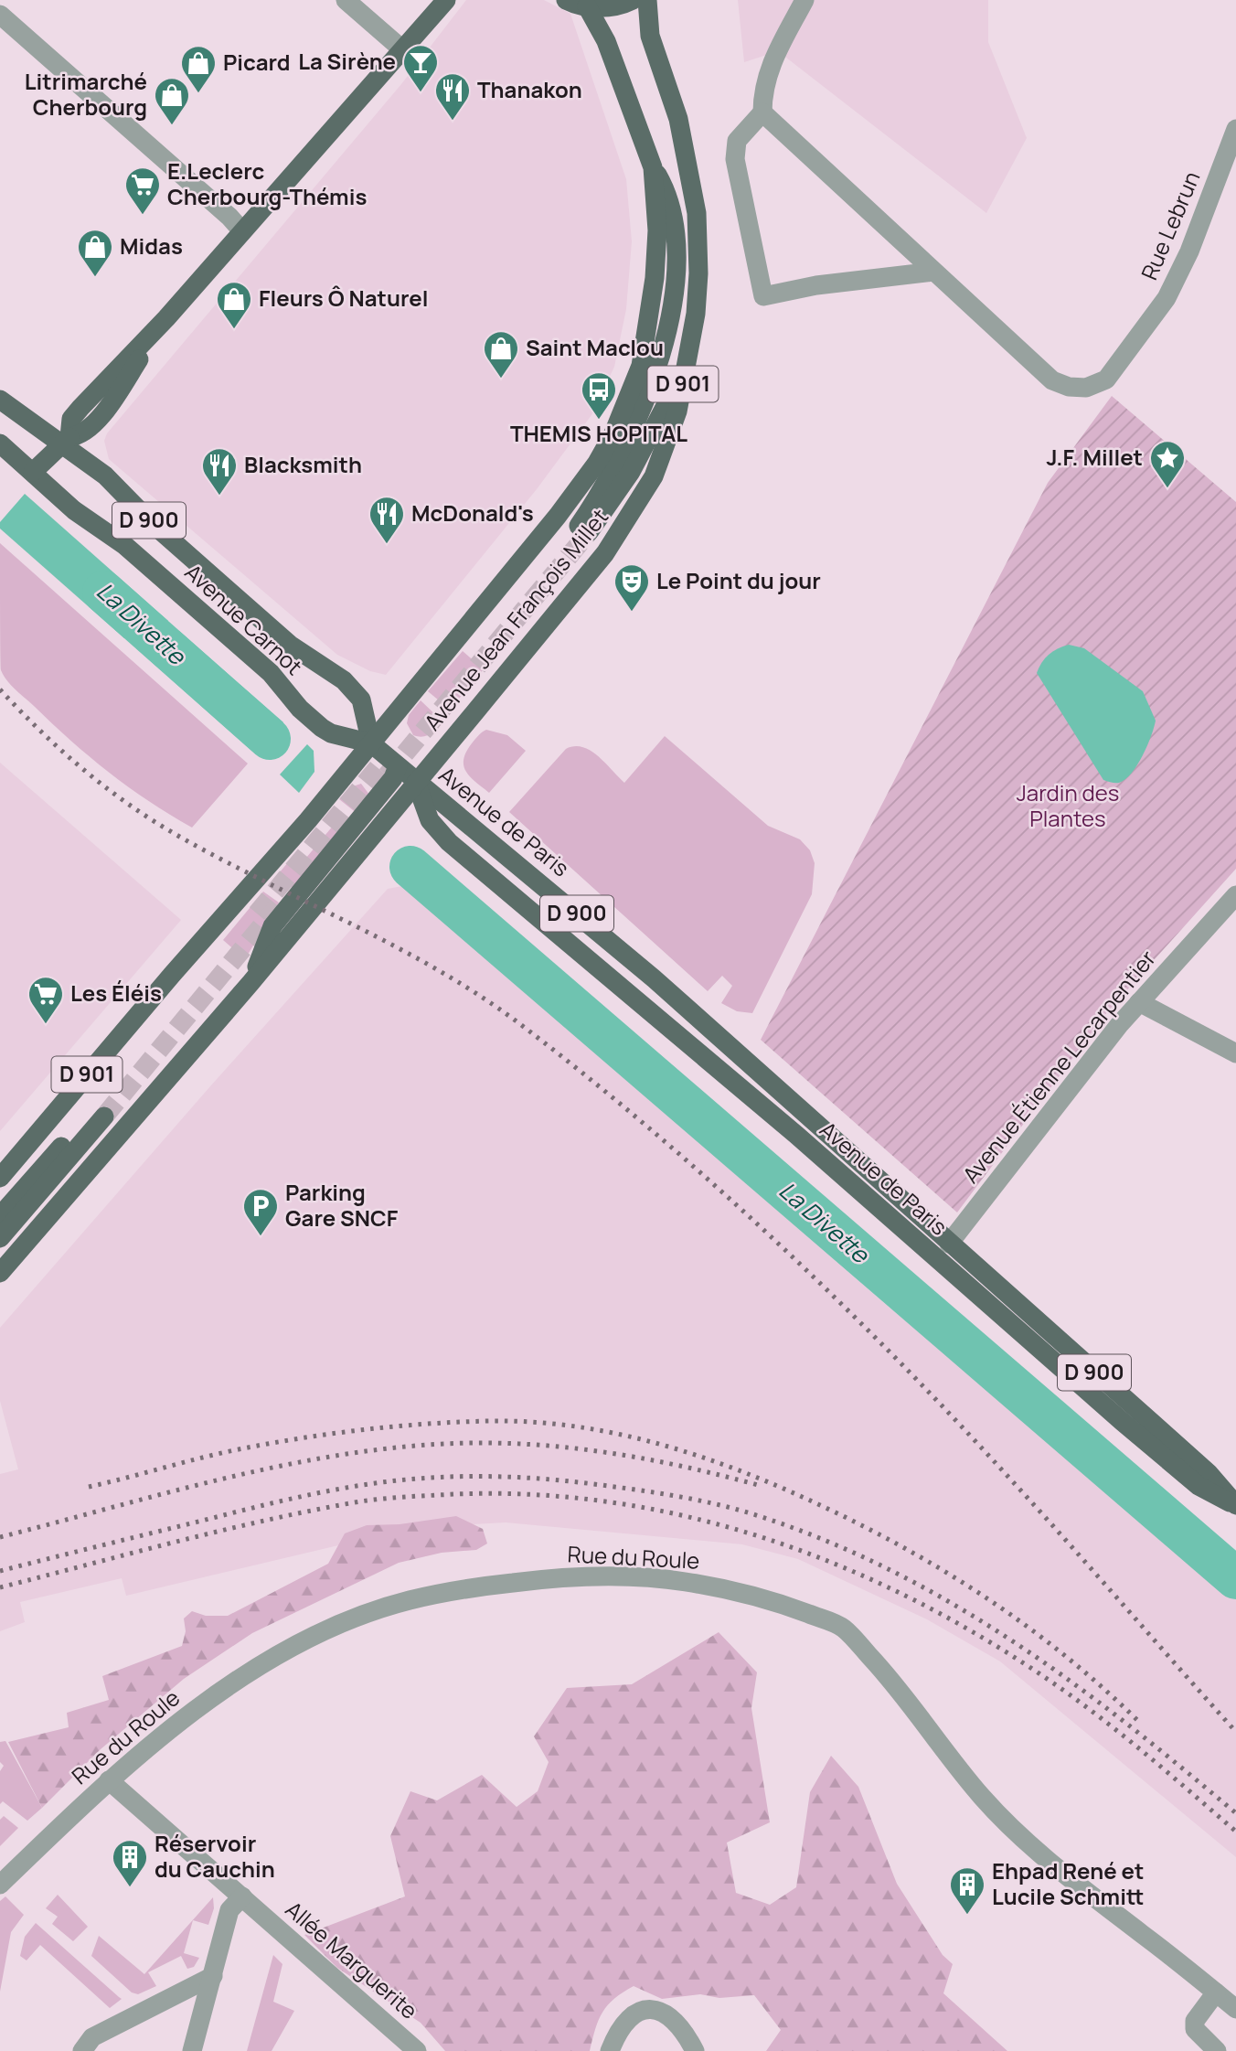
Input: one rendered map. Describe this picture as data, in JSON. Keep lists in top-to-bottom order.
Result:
{
  "streets": {
    "main road": [
      "D 901",
      "D 900",
      "Avenue Carnot",
      "Avenue Jean François Millet",
      "Avenue de Paris"
    ],
    "street": [
      "Rue Lebrun",
      "Avenue Étienne Lecarpentier",
      "Rue du Roule",
      "Allée Marguerite"
    ]
  },
  "crossings": [
    ["D 901", "D 900"],
    ["D 901", "Avenue Carnot"],
    ["D 901", "Avenue Jean François Millet"],
    ["D 900", "Avenue Carnot"],
    ["D 900", "Avenue Jean François Millet"],
    ["D 900", "Avenue de Paris"],
    ["Avenue Carnot", "Avenue Jean François Millet"],
    ["Avenue Jean François Millet", "Avenue de Paris"],
    ["Avenue de Paris", "Avenue Étienne Lecarpentier"],
    ["Rue du Roule", "Allée Marguerite"]
  ],
  "water": ["La Divette"],
  "parks": ["Jardin des Plantes"],
  "places": {
    "bar": ["La Sirène"],
    "shop": [
      "Picard",
      "Litrimarché Cherbourg",
      "Midas",
      "Fleurs Ô Naturel",
      "Saint Maclou"
    ],
    "restaurant": ["Thanakon", "Blacksmith", "McDonald's"],
    "supermarket": ["E.Leclerc Cherbourg-Thémis", "Les Éléis"],
    "bus stop": ["THEMIS HOPITAL"],
    "place": ["J.F. Millet"],
    "theatre": ["Le Point du jour"],
    "parking": ["Parking Gare SNCF"],
    "building": ["Réservoir du Cauchin", "Ehpad René et Lucile Schmitt"]
  }
}
